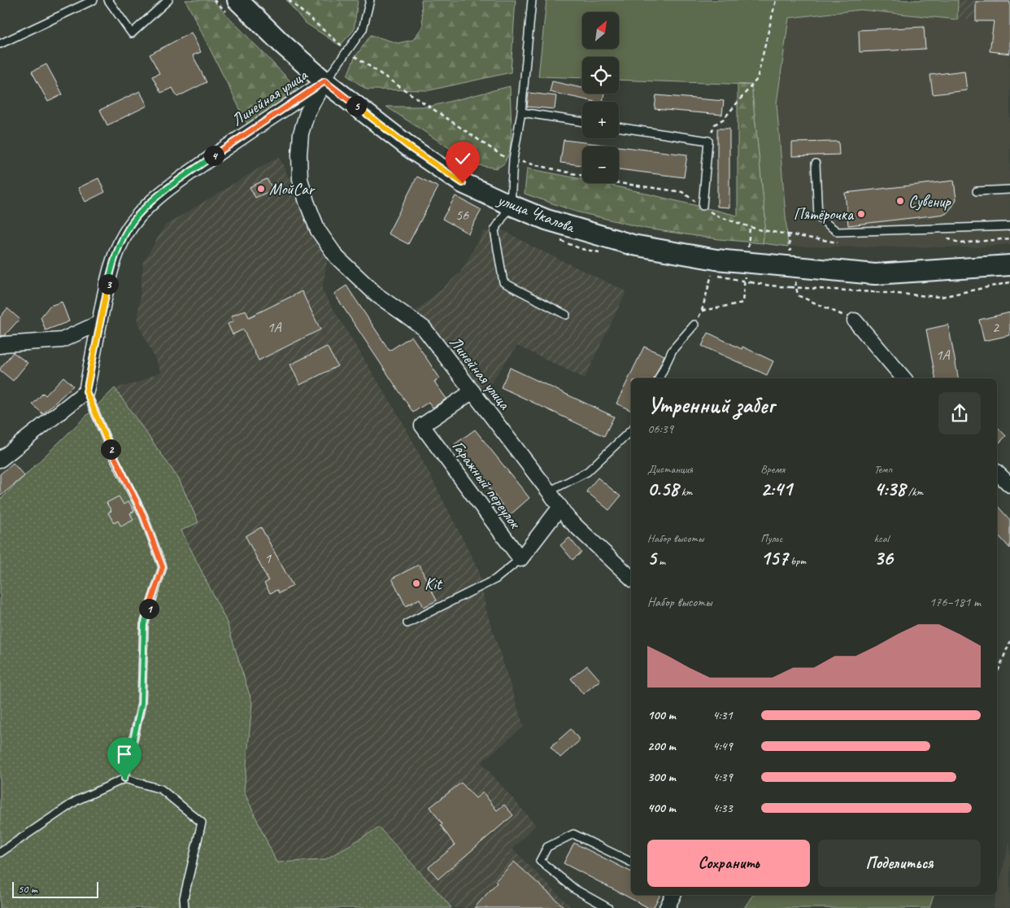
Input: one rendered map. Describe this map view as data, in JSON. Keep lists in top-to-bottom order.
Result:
{
  "streets": {
    "main road": ["улица Чкалова"],
    "street": ["Линейная улица", "Гаражный переулок"]
  },
  "crossings": [
    ["Линейная улица", "улица Чкалова"],
    ["Линейная улица", "Гаражный переулок"]
  ],
  "places": [
    "МойCar",
    "Сувенир",
    "Пятёрочка",
    "Kit"
  ],
  "house_numbers": [
    "56",
    "1А",
    "2",
    "1А",
    "1"
  ],
  "scale_bar": "50 m",
  "north": "top right",
  "page": {
    "map_buttons": ["+", "−"],
    "pins": [
      "5",
      "4",
      "3",
      "2",
      "1"
    ],
    "heading": ["Утренний забег", "06:39"],
    "stats": [
      ["Дистанция", "0.58 km"],
      ["Время", "2:41"],
      ["Темп", "4:38 /km"],
      ["Набор высоты", "5 m"],
      ["Пульс", "157 bpm"],
      ["kcal", "36"]
    ],
    "chart": ["Набор высоты", "176–181 m"],
    "list": [
      {
        "name": "100 m",
        "note": "4:31"
      },
      {
        "name": "200 m",
        "note": "4:49"
      },
      {
        "name": "300 m",
        "note": "4:39"
      },
      {
        "name": "400 m",
        "note": "4:33"
      }
    ],
    "buttons": ["Сохранить", "Поделиться"],
    "scale": "50 m"
  }
}
